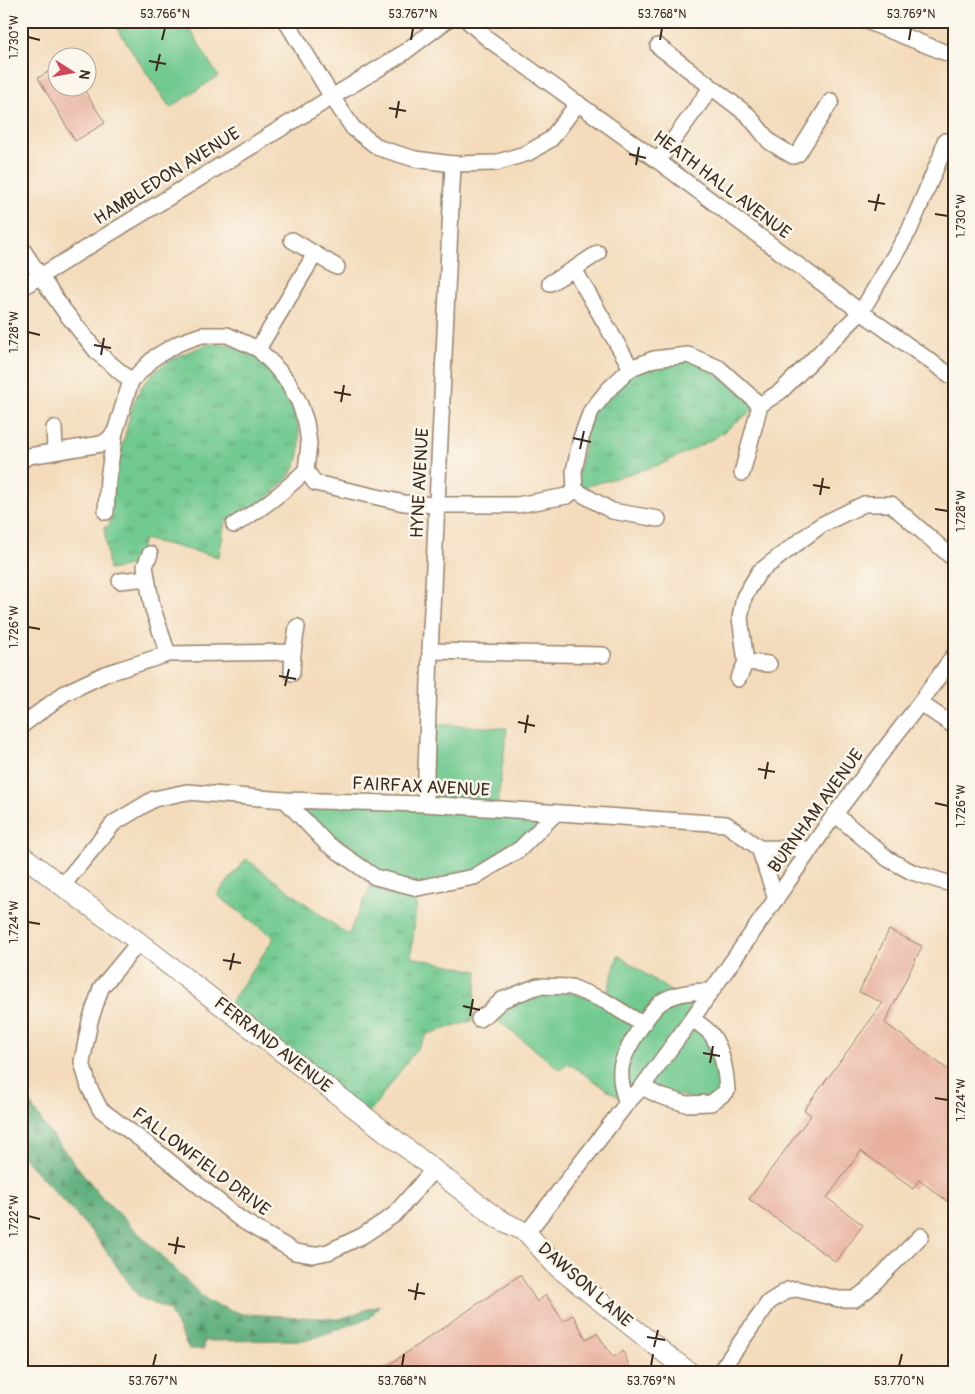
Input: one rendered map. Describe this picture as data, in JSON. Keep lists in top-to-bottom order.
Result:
{
  "streets": {
    "street": [
      "HAMBLEDON AVENUE",
      "HEATH HALL AVENUE",
      "HYNE AVENUE",
      "FAIRFAX AVENUE",
      "BURNHAM AVENUE",
      "FERRAND AVENUE",
      "FALLOWFIELD DRIVE",
      "DAWSON LANE"
    ]
  },
  "crossings": [
    ["HYNE AVENUE", "FAIRFAX AVENUE"],
    ["FAIRFAX AVENUE", "FERRAND AVENUE"],
    ["BURNHAM AVENUE", "FERRAND AVENUE"],
    ["BURNHAM AVENUE", "DAWSON LANE"],
    ["FERRAND AVENUE", "FALLOWFIELD DRIVE"],
    ["FERRAND AVENUE", "DAWSON LANE"]
  ],
  "north": "right",
  "coordinates": [
    "53.766°N",
    "53.767°N",
    "53.768°N",
    "53.769°N",
    "1.730°W",
    "1.728°W",
    "1.726°W",
    "1.724°W",
    "1.722°W",
    "53.770°N"
  ]
}
